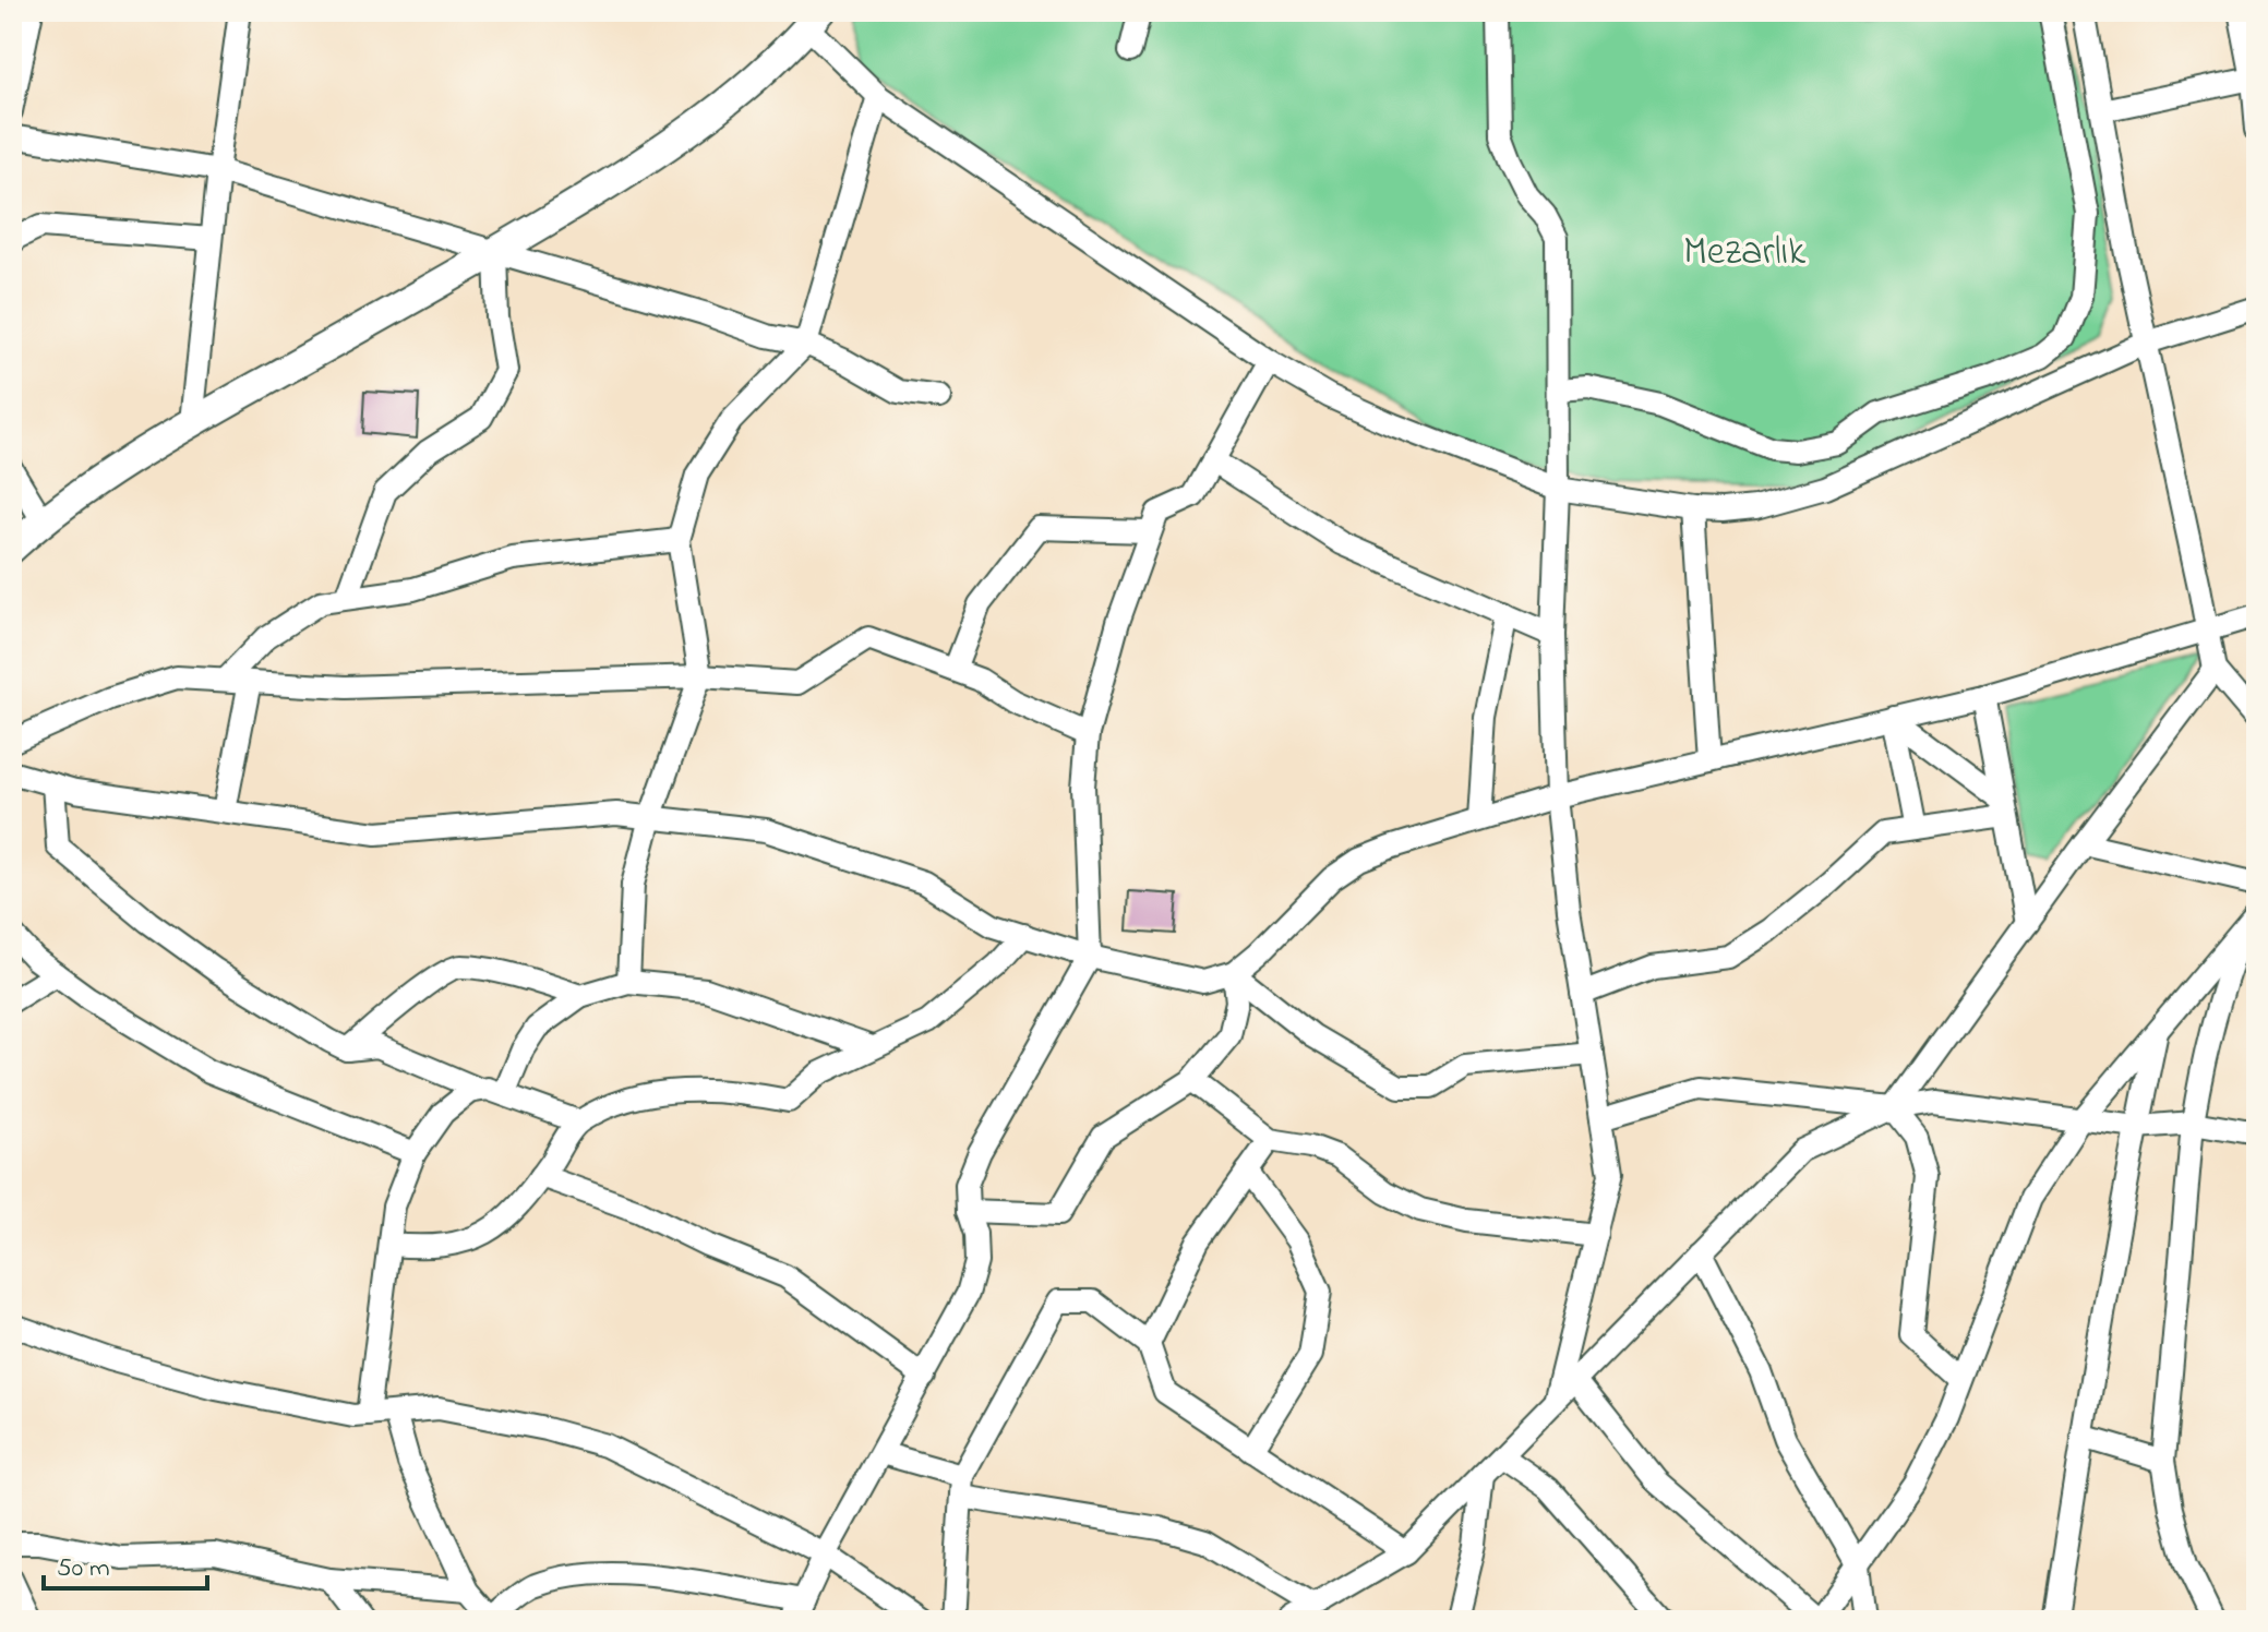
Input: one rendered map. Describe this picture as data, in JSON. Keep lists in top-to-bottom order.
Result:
{
  "parks": ["Mezarlık"],
  "scale_bar": "50 m"
}
